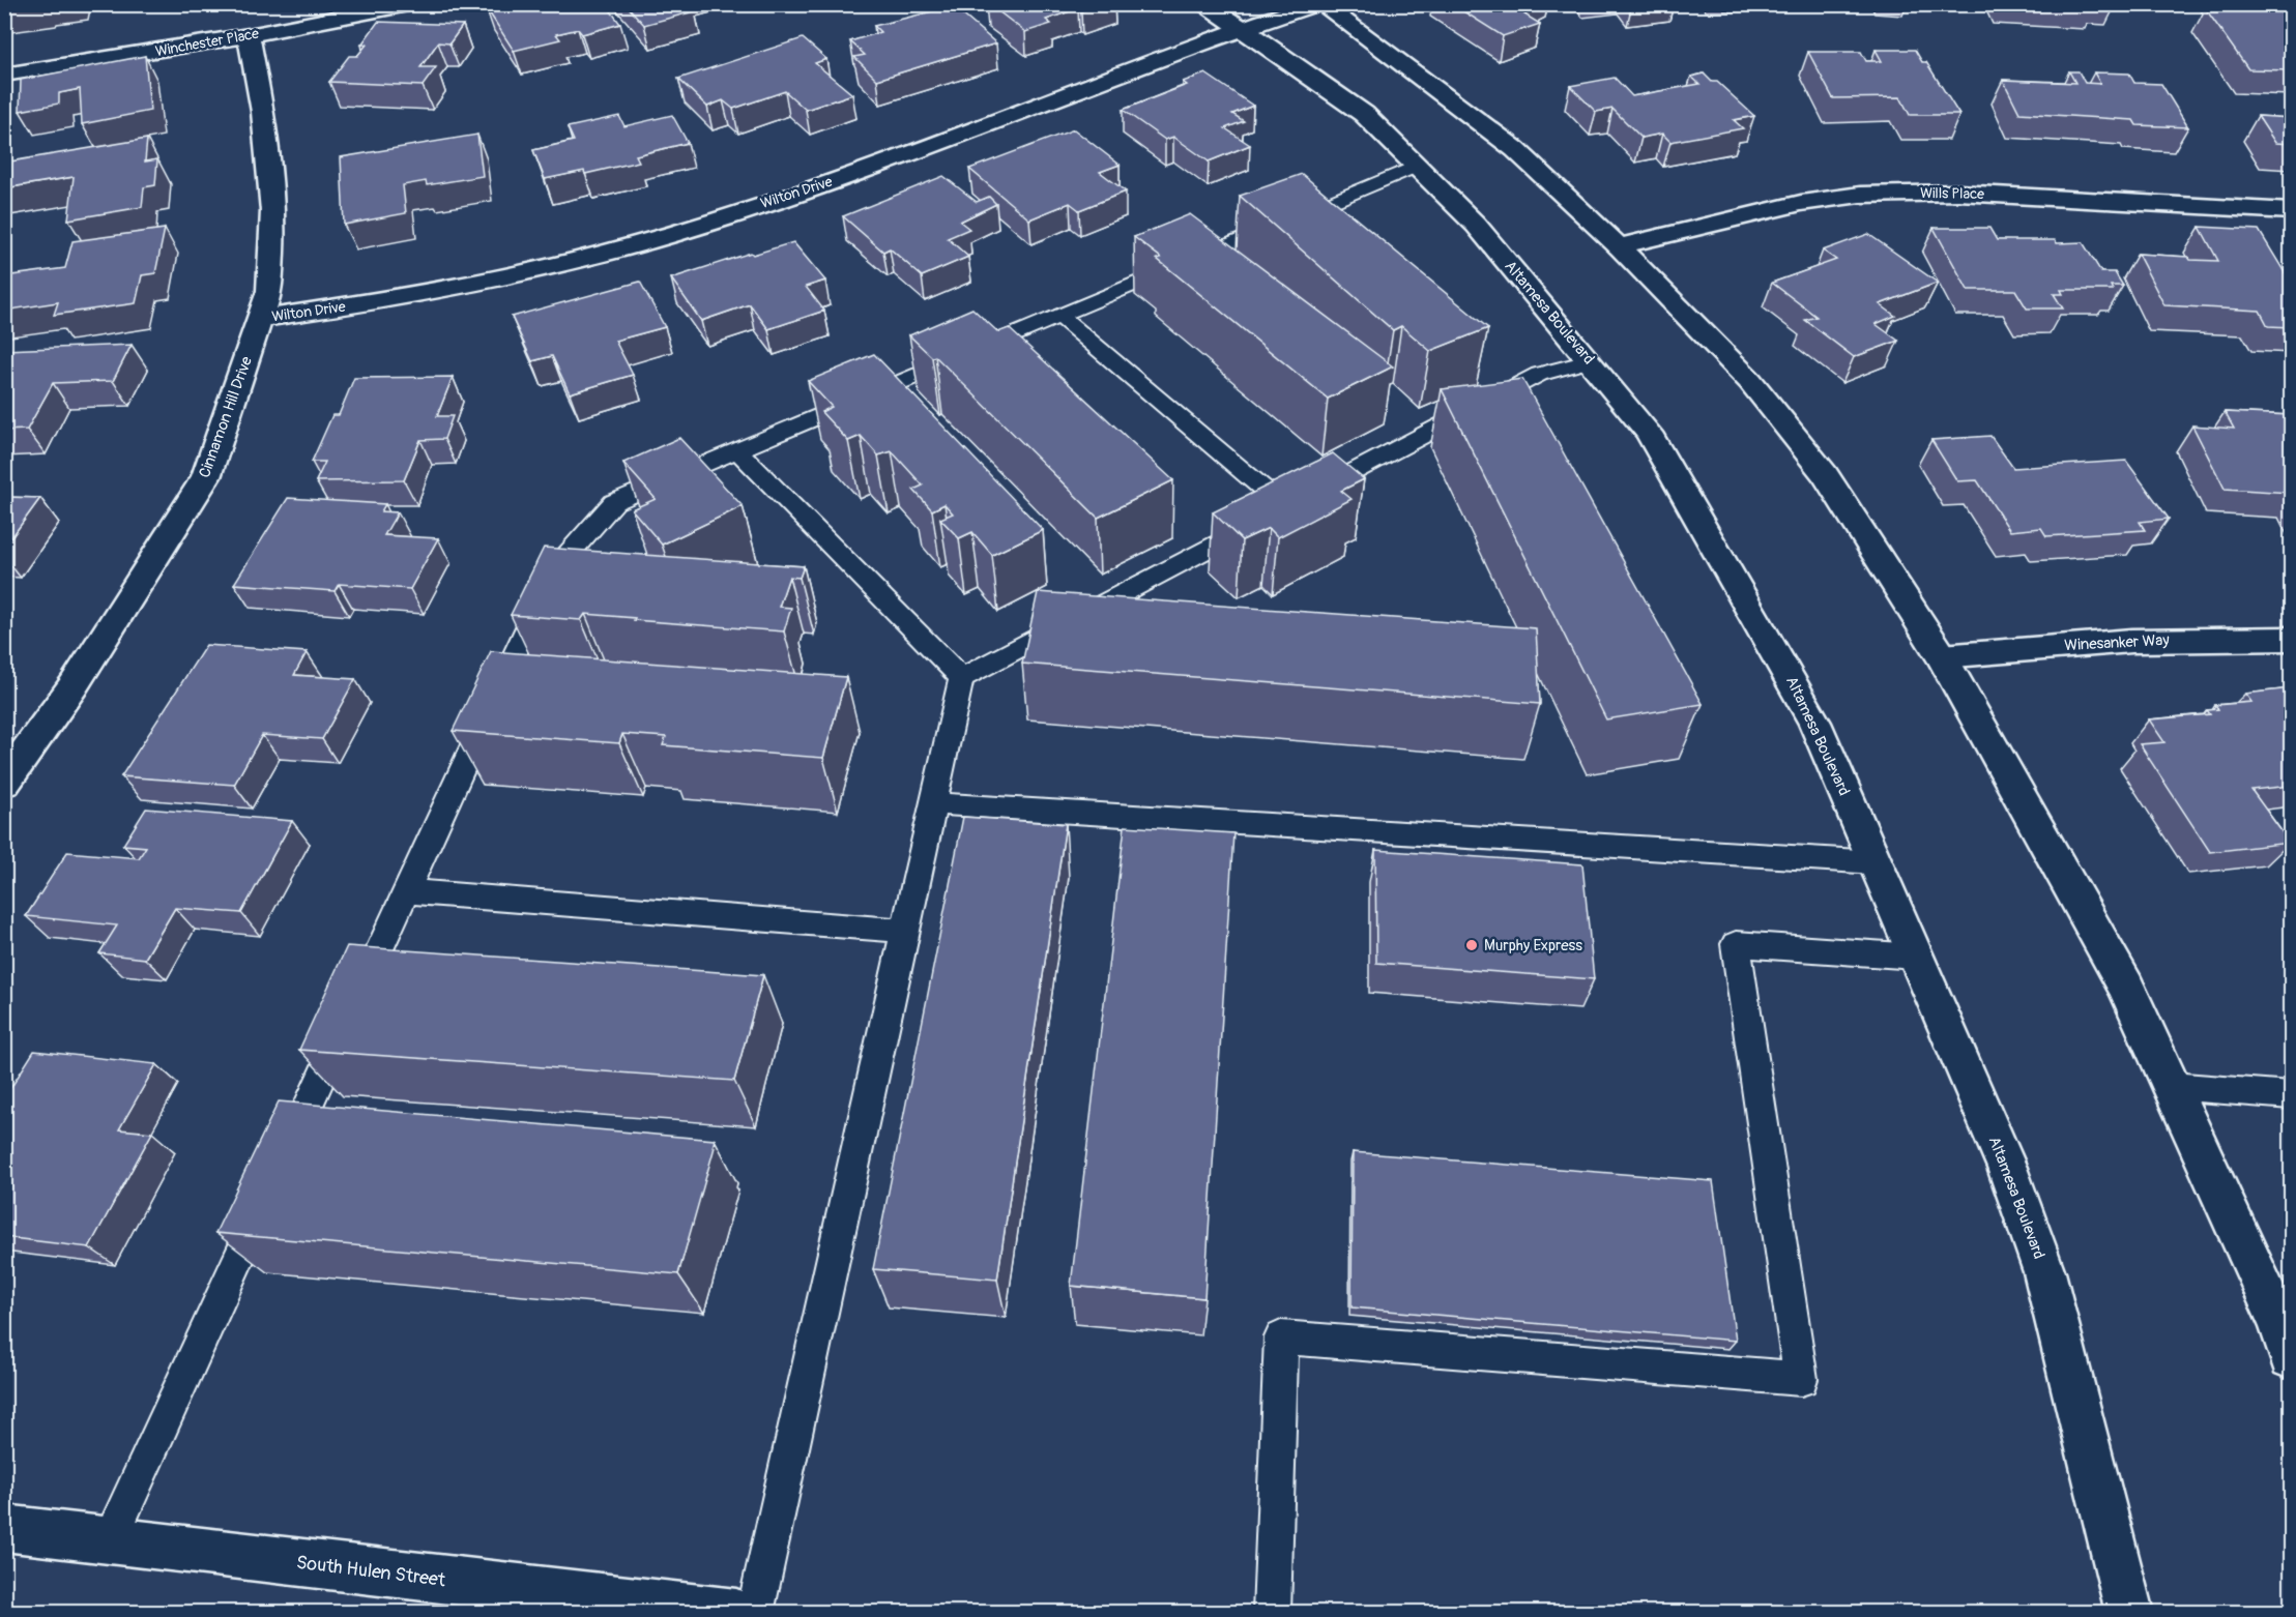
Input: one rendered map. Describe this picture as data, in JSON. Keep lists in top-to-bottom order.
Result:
{
  "streets": {
    "main road": [
      "Winchester Place",
      "Wilton Drive",
      "Wills Place",
      "Altamesa Boulevard",
      "Cinnamon Hill Drive",
      "Winesanker Way",
      "South Hulen Street"
    ]
  },
  "crossings": [
    ["Winchester Place", "Cinnamon Hill Drive"],
    ["Wilton Drive", "Altamesa Boulevard"],
    ["Wilton Drive", "Cinnamon Hill Drive"]
  ],
  "places": ["Murphy Express"]
}
